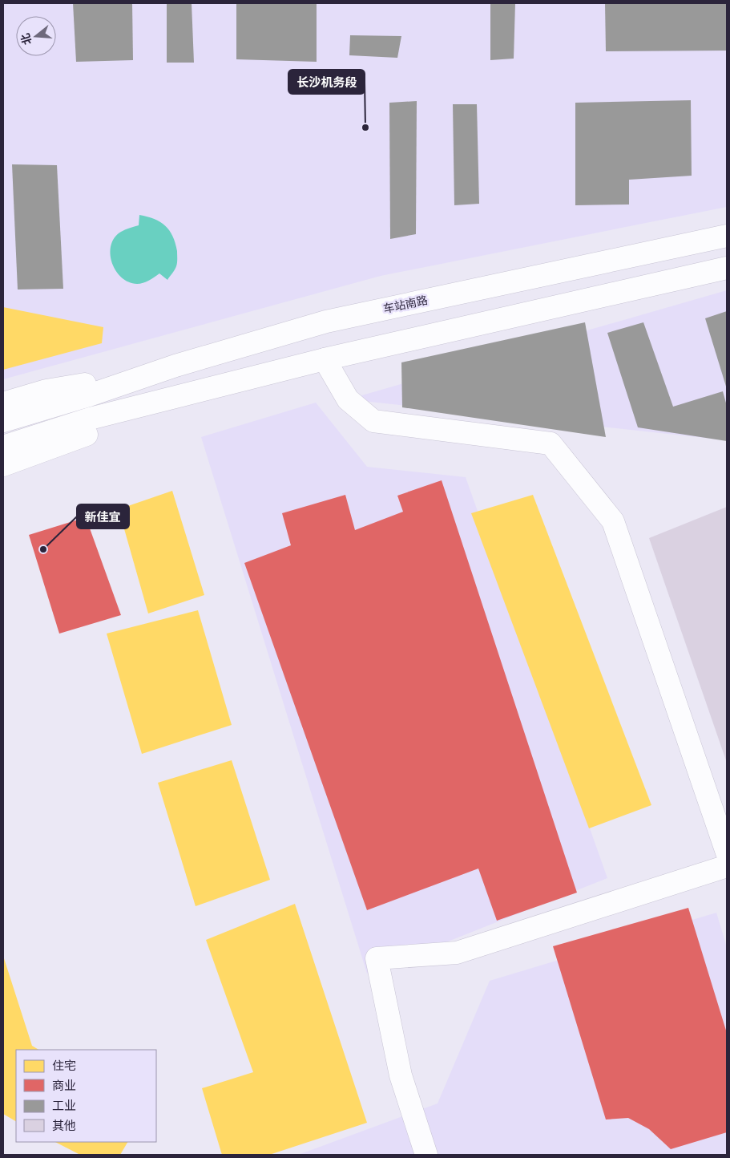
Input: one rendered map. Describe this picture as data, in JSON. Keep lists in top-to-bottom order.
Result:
{
  "streets": {
    "main road": ["车站南路"]
  },
  "places": ["长沙机务段", "新佳宜"],
  "legend": [
    "住宅",
    "商业",
    "工业",
    "其他"
  ],
  "north": "left"
}
